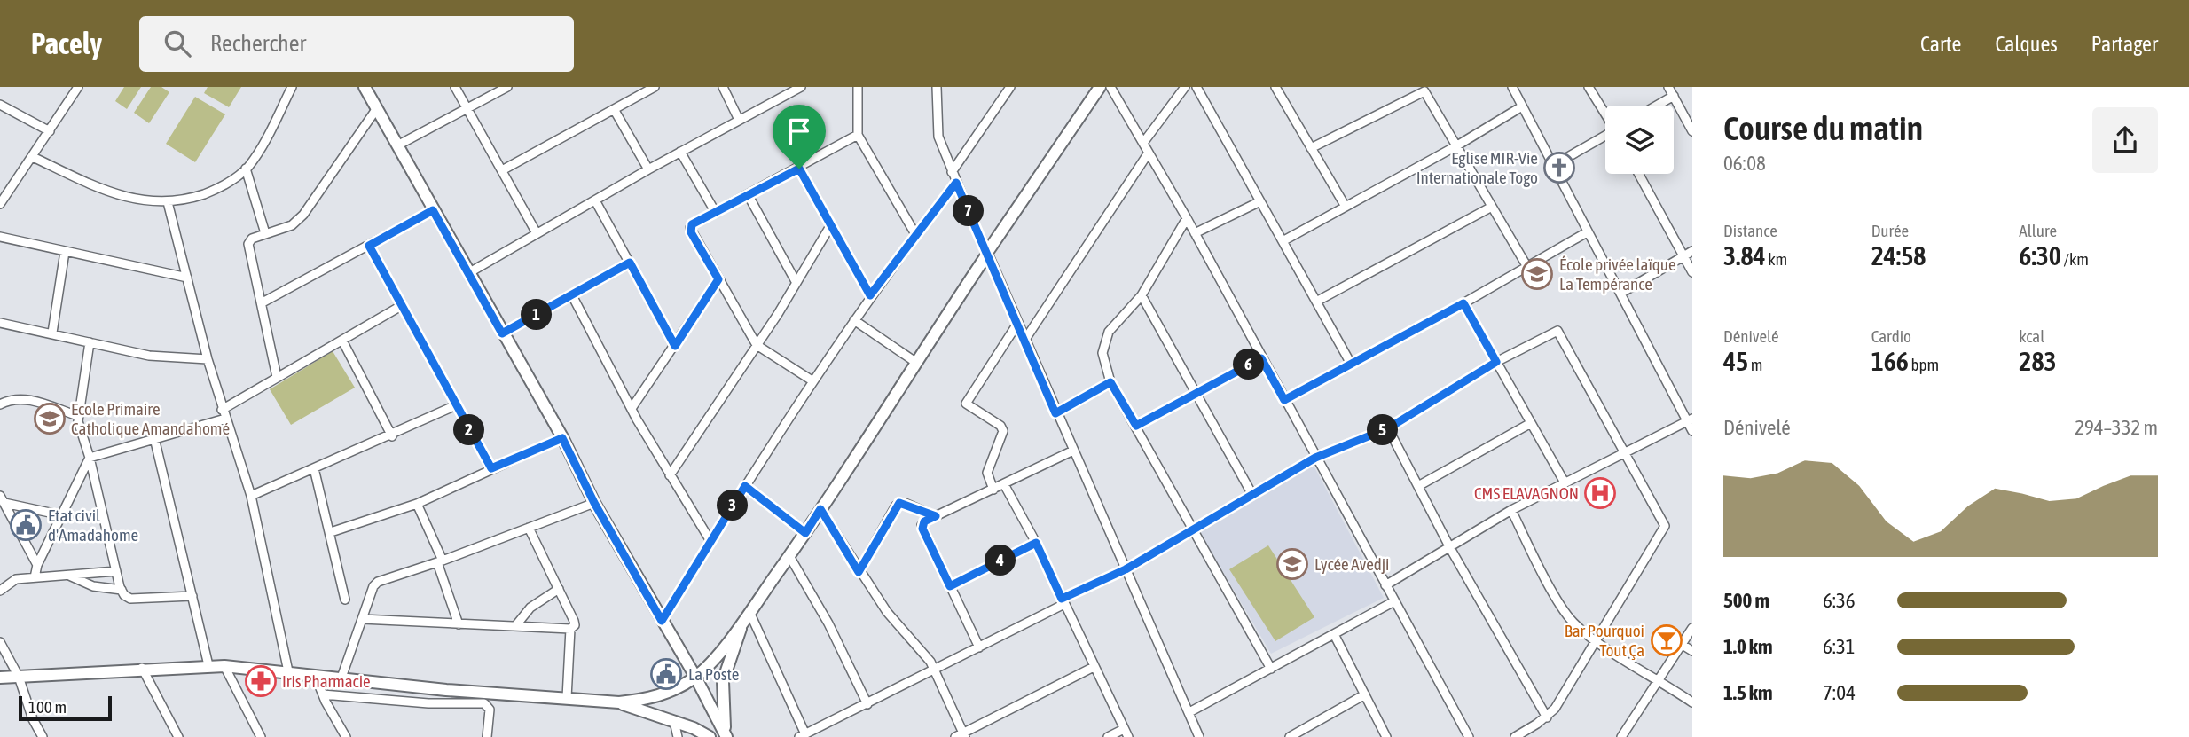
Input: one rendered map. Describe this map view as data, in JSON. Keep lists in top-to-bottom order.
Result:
{
  "places": {
    "church": ["Eglise MIR-Vie Internationale Togo"],
    "school or university": ["École privée laïque La Tempérance", "Ecole Primaire Catholique Amandahomé", "Lycée Avedji"],
    "hospital": ["CMS ELAVAGNON"],
    "public building": ["Etat civil d'Amadahome", "La Poste"],
    "bar": ["Bar Pourquoi Tout Ça"],
    "pharmacy": ["Iris Pharmacie"]
  },
  "scale_bar": "100 m",
  "page": {
    "header": "Pacely",
    "search": "Rechercher",
    "nav": ["Carte", "Calques", "Partager"],
    "heading": ["Course du matin", "06:08"],
    "stats": [
      ["Distance", "3.84 km"],
      ["Durée", "24:58"],
      ["Allure", "6:30 /km"],
      ["Dénivelé", "45 m"],
      ["Cardio", "166 bpm"],
      ["kcal", "283"]
    ],
    "pins": [
      "7",
      "1",
      "6",
      "2",
      "5",
      "3",
      "4"
    ],
    "chart": ["Dénivelé", "294–332 m"],
    "list": [
      {
        "name": "500 m",
        "note": "6:36"
      },
      {
        "name": "1.0 km",
        "note": "6:31"
      },
      {
        "name": "1.5 km",
        "note": "7:04"
      }
    ],
    "scale": "100 m"
  }
}
